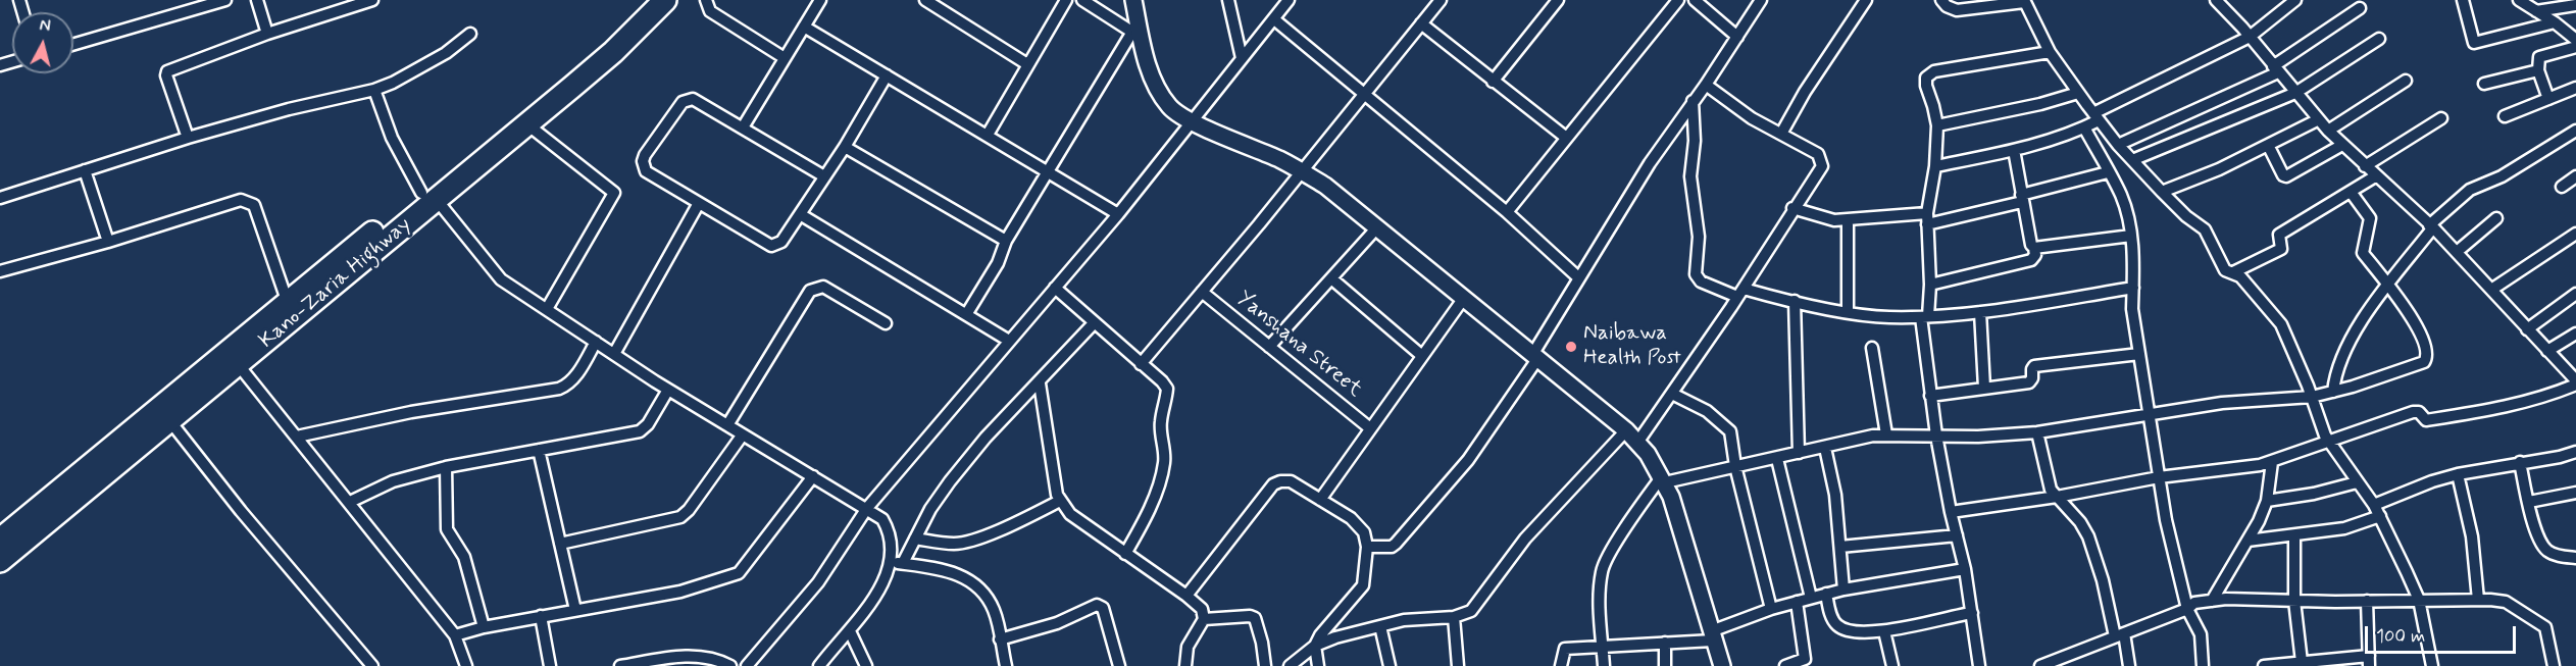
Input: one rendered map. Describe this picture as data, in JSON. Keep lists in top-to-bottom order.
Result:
{
  "streets": {
    "highway": ["Kano-Zaria Highway"],
    "street": ["Yanshana Street"]
  },
  "places": ["Naibawa Health Post"],
  "scale_bar": "100 m",
  "north": "top"
}
